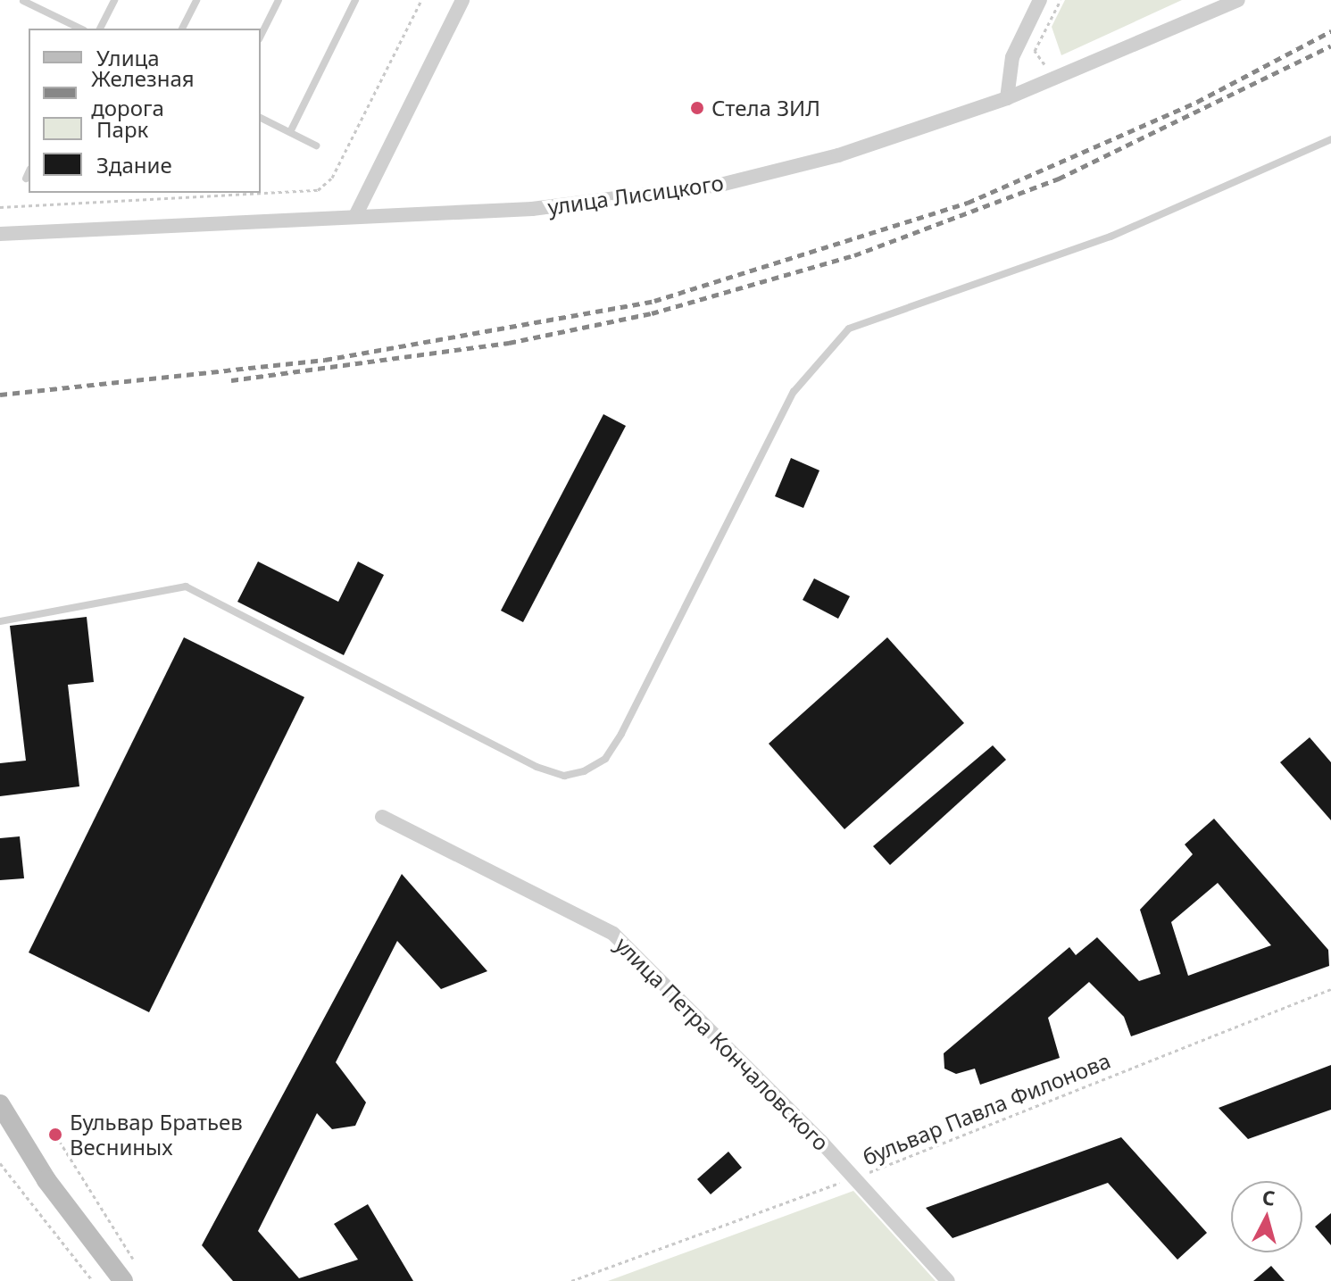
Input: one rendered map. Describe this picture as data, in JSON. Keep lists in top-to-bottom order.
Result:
{
  "streets": {
    "street": ["улица Лисицкого", "улица Петра Кончаловского"],
    "path": ["бульвар Павла Филонова"]
  },
  "crossings": [
    ["улица Петра Кончаловского", "бульвар Павла Филонова"]
  ],
  "places": ["Стела ЗИЛ", "Бульвар Братьев Весниных"],
  "legend": [
    "Улица",
    "Железная дорога",
    "Парк",
    "Здание"
  ],
  "north": "top"
}
